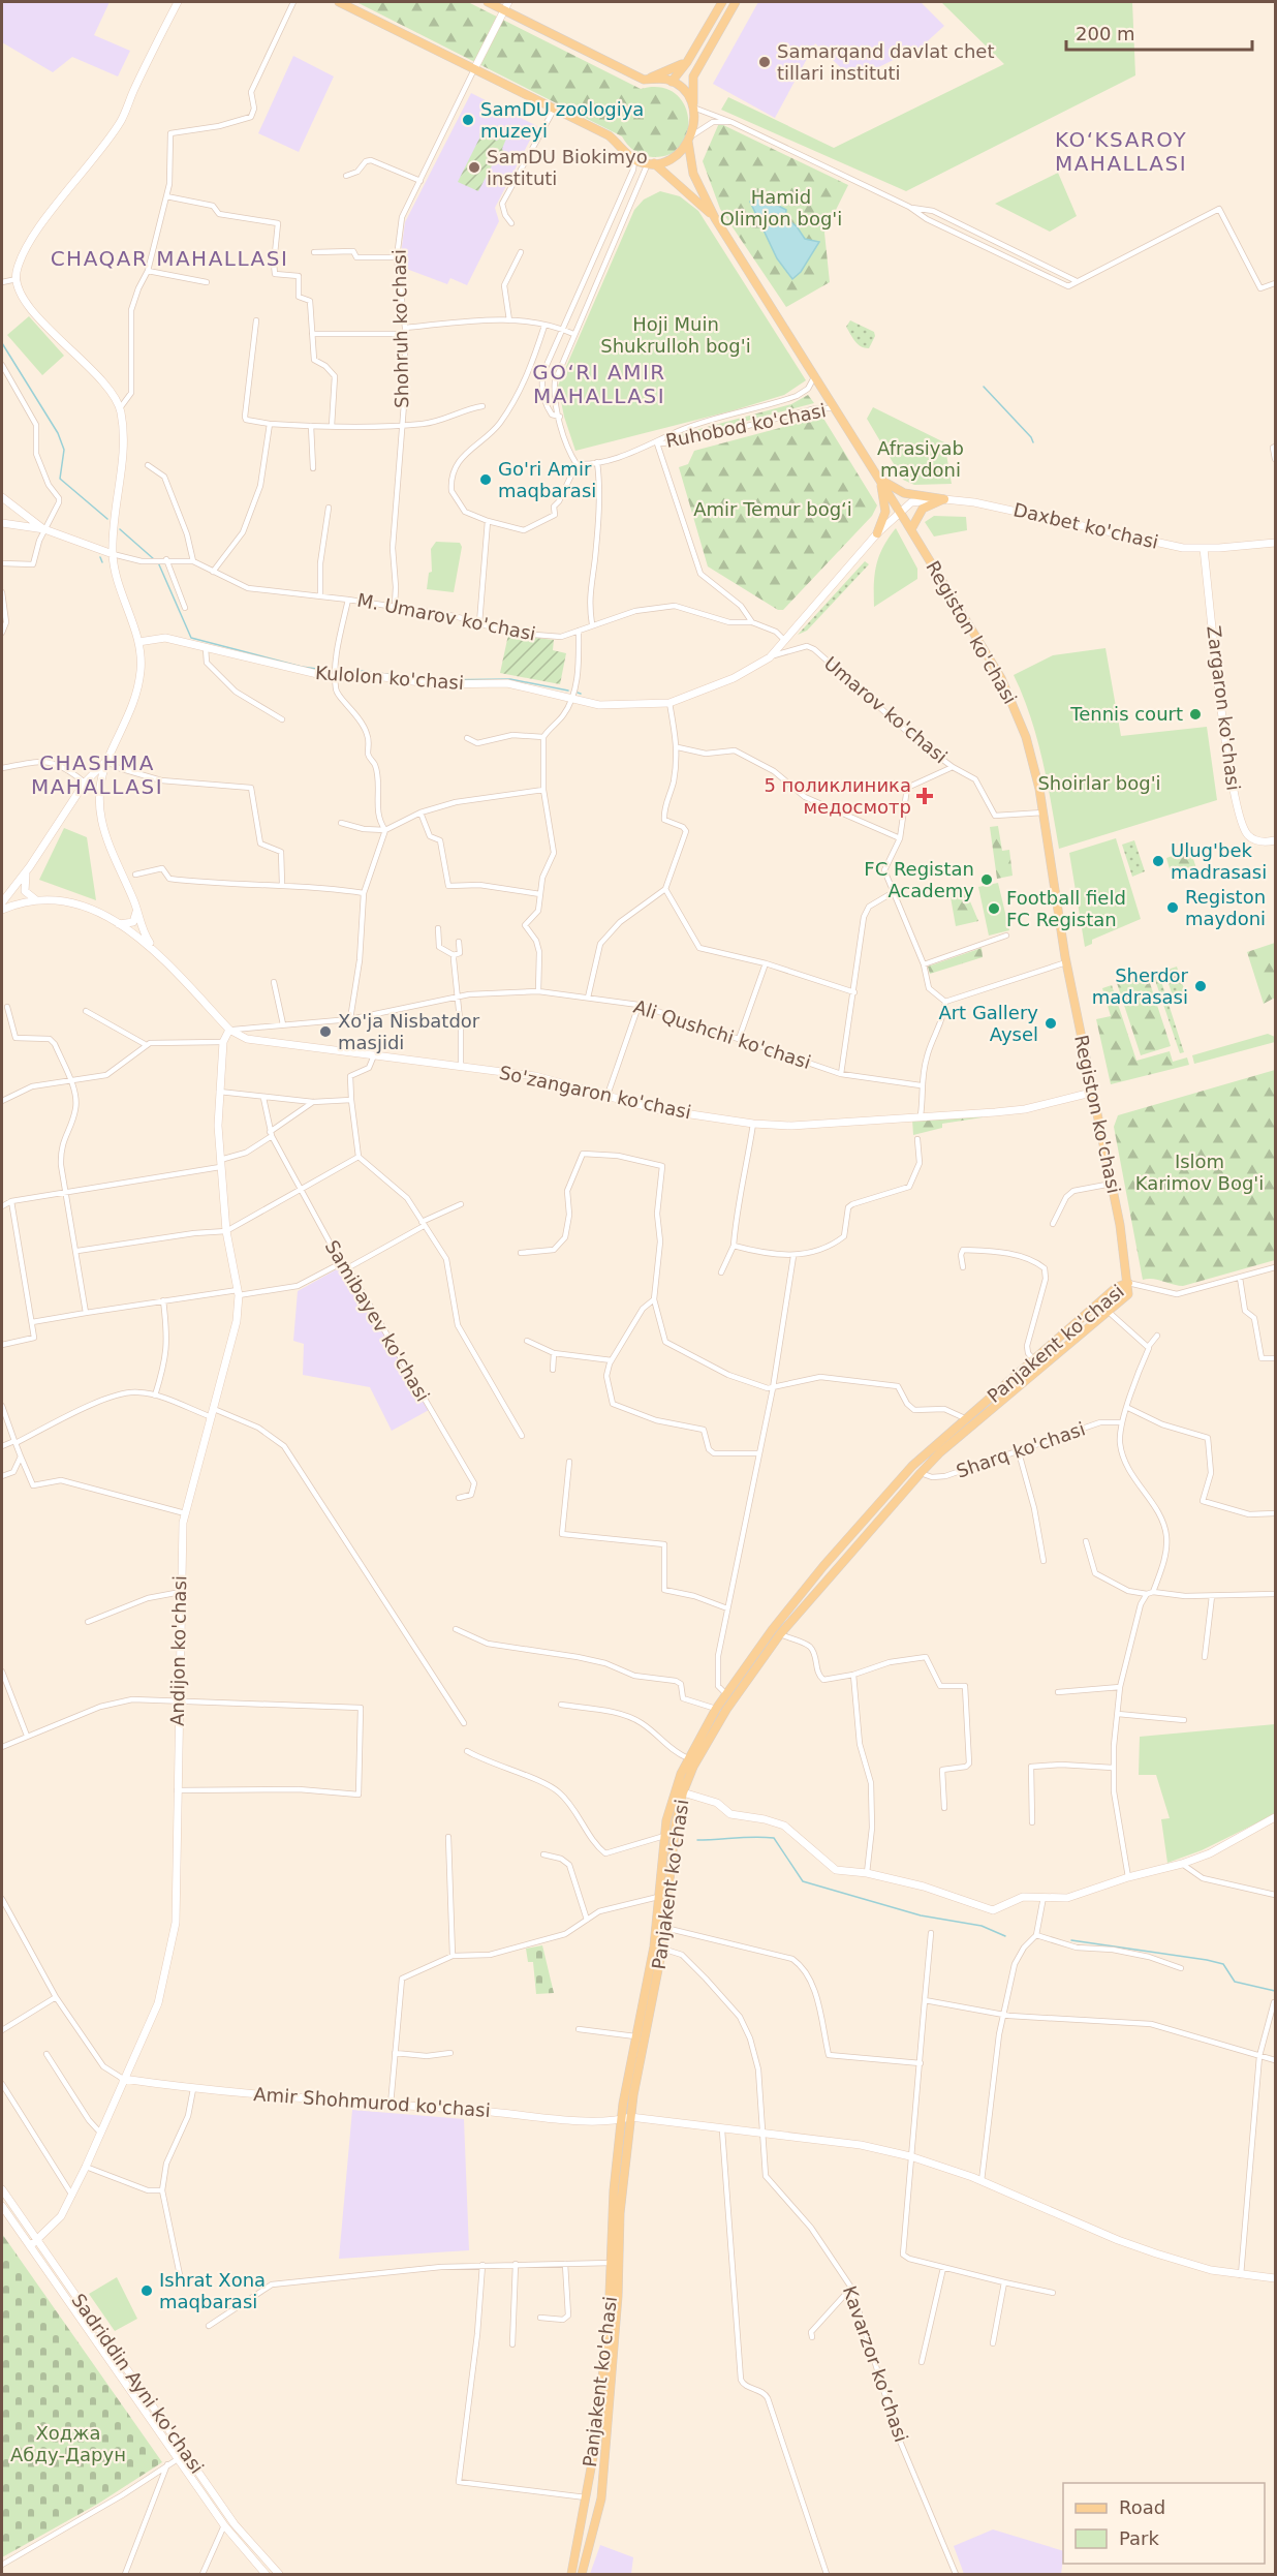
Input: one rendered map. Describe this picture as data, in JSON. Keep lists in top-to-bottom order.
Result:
{
  "streets": {
    "main road": [
      "Shohruh ko'chasi",
      "Daxbet ko'chasi",
      "Registon ko'chasi",
      "Kulolon ko'chasi",
      "Zargaron ko'chasi",
      "So'zangaron ko'chasi",
      "Panjakent ko'chasi",
      "Andijon ko'chasi",
      "Amir Shohmurod ko'chasi",
      "Sadriddin Ayni ko'chasi"
    ],
    "street": [
      "Ruhobod ko'chasi",
      "M. Umarov ko'chasi",
      "Umarov ko'chasi",
      "Ali Qushchi ko'chasi",
      "Samibayev ko'chasi",
      "Sharq ko'chasi",
      "Kavarzor ko’chasi"
    ]
  },
  "crossings": [
    ["Shohruh ko'chasi", "M. Umarov ko'chasi"],
    ["Ruhobod ko'chasi", "Registon ko'chasi"],
    ["Daxbet ko'chasi", "Registon ko'chasi"],
    ["Daxbet ko'chasi", "Kulolon ko'chasi"],
    ["Daxbet ko'chasi", "Zargaron ko'chasi"],
    ["M. Umarov ko'chasi", "Kulolon ko'chasi"],
    ["Registon ko'chasi", "Kulolon ko'chasi"],
    ["Registon ko'chasi", "Umarov ko'chasi"],
    ["Registon ko'chasi", "So'zangaron ko'chasi"],
    ["Registon ko'chasi", "Panjakent ko'chasi"],
    ["Kulolon ko'chasi", "Umarov ko'chasi"],
    ["Ali Qushchi ko'chasi", "So'zangaron ko'chasi"],
    ["Ali Qushchi ko'chasi", "Andijon ko'chasi"],
    ["So'zangaron ko'chasi", "Andijon ko'chasi"],
    ["Panjakent ko'chasi", "Sharq ko'chasi"],
    ["Panjakent ko'chasi", "Amir Shohmurod ko'chasi"],
    ["Panjakent ko'chasi", "Kavarzor ko’chasi"],
    ["Andijon ko'chasi", "Amir Shohmurod ko'chasi"],
    ["Andijon ko'chasi", "Sadriddin Ayni ko'chasi"]
  ],
  "districts": [
    "KO‘KSAROY MAHALLASI",
    "CHAQAR MAHALLASI",
    "GO‘RI AMIR MAHALLASI",
    "CHASHMA MAHALLASI"
  ],
  "parks": [
    "Hamid Olimjon bog'i",
    "Hoji Muin Shukrulloh bog'i",
    "Afrasiyab maydoni",
    "Amir Temur bog‘i",
    "Shoirlar bog'i",
    "Islom Karimov Bog'i",
    "Ходжа Абду-Дарун"
  ],
  "places": {
    "other": [
      "Samarqand davlat chet tillari instituti",
      "SamDU zoologiya muzeyi",
      "SamDU Biokimyo instituti",
      "Go'ri Amir maqbarasi",
      "Tennis court",
      "Ulug'bek mаdrаsasi",
      "FC Registan Academy",
      "Registon maydoni",
      "Football field FC Registan",
      "Sherdor madrasasi",
      "Art Gallery Aysel",
      "Xo'ja Nisbatdor masjidi",
      "Ishrat Хоnа mаqbаrasi"
    ],
    "health": ["5 поликлиника медосмотр"]
  },
  "legend": ["Road", "Park"],
  "scale_bar": "200 m"
}
